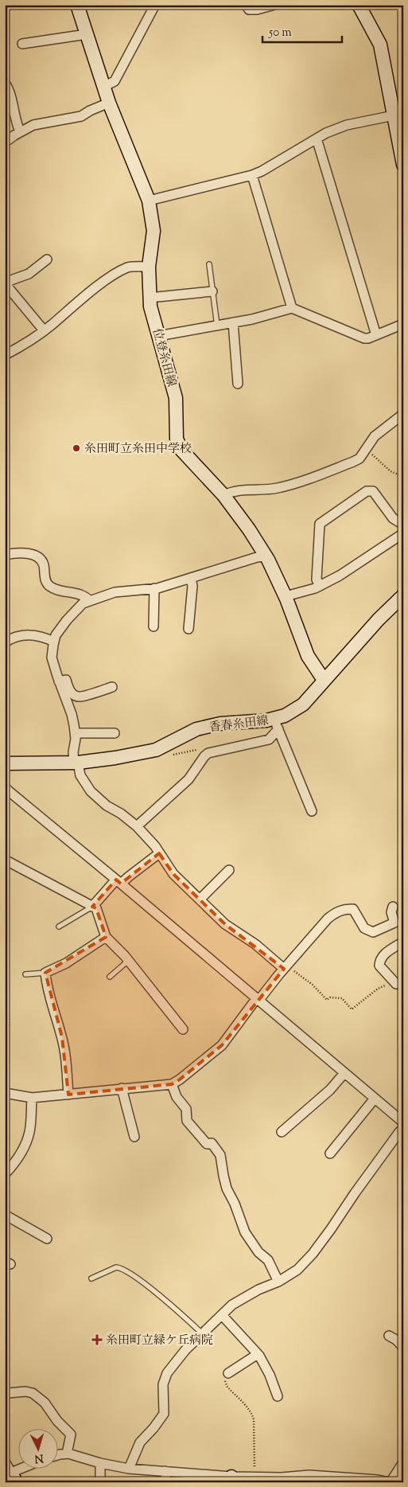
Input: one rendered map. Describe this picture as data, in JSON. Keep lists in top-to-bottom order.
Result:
{
  "streets": {
    "main road": ["位登糸田線", "香春糸田線"]
  },
  "crossings": [
    ["位登糸田線", "香春糸田線"]
  ],
  "places": {
    "other": ["糸田町立糸田中学校"],
    "health": ["糸田町立緑ケ丘病院"]
  },
  "scale_bar": "50 m",
  "north": "bottom"
}
